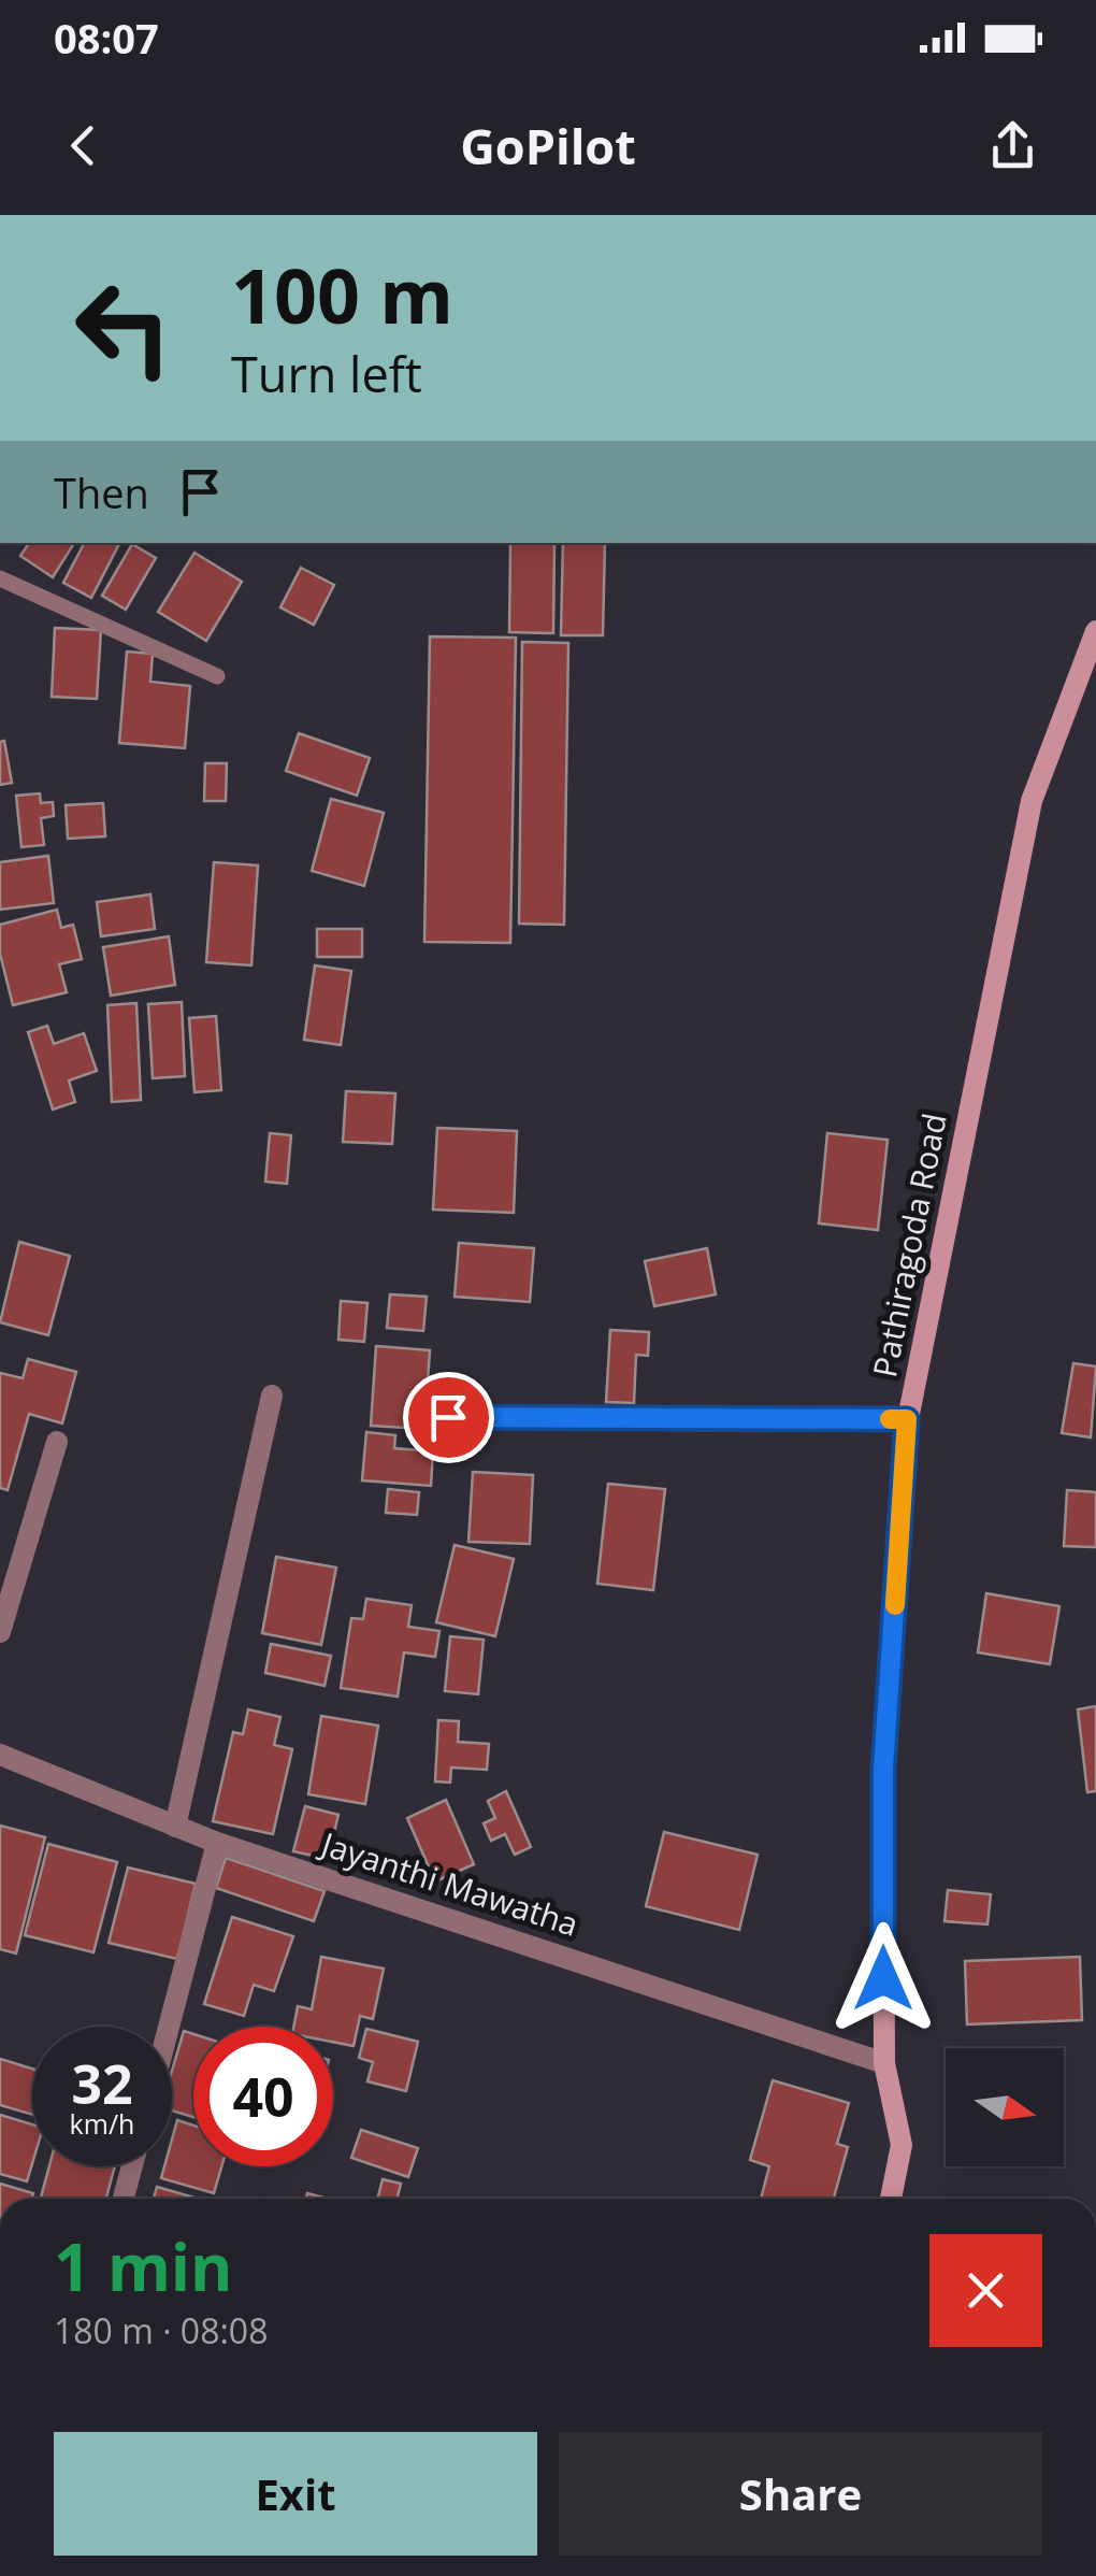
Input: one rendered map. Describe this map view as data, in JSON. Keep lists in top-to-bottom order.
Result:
{
  "streets": {
    "street": ["Pathiragoda Road", "Jayanthi Mawatha"]
  },
  "crossings": [
    ["Pathiragoda Road", "Jayanthi Mawatha"]
  ],
  "north": "right",
  "page": {
    "status": "08:07",
    "header": "GoPilot",
    "turn": ["100 m", "Turn left"],
    "then": "Then",
    "speed": "32 km/h",
    "limit": "40",
    "heading": ["1 min", "180 m · 08:08"],
    "buttons": ["Exit", "Share"]
  }
}
